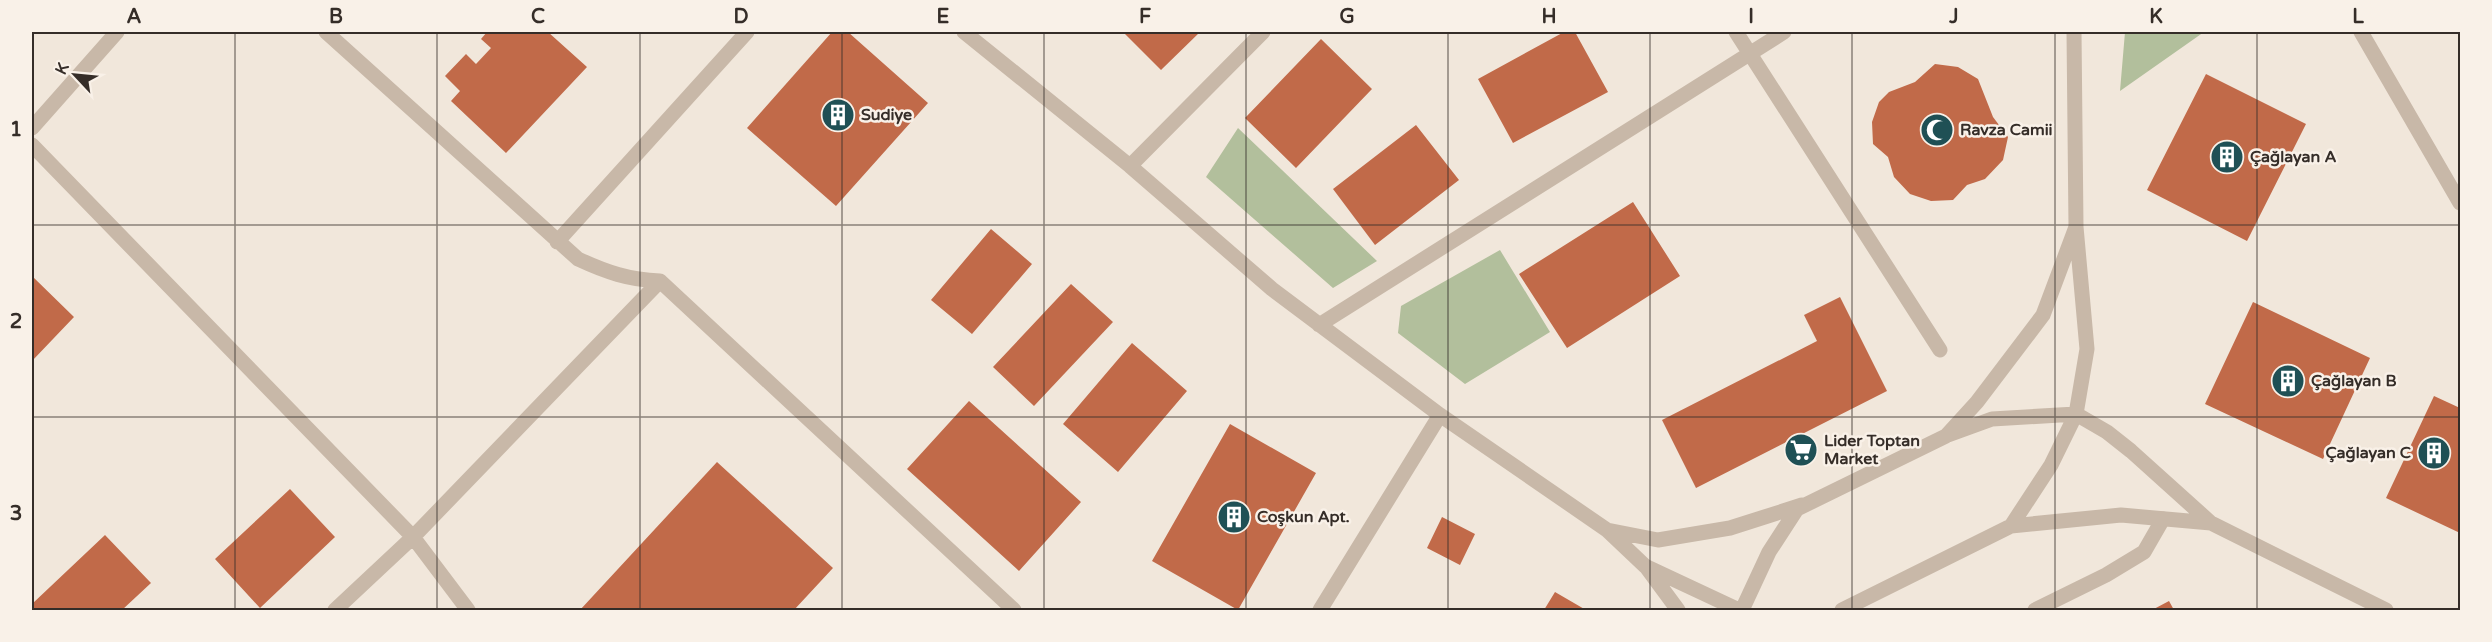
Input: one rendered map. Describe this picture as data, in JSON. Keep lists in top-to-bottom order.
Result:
{
  "places": {
    "building": [
      "Sudiye",
      "Çağlayan A",
      "Çağlayan B",
      "Çağlayan C",
      "Coşkun Apt."
    ],
    "mosque": ["Ravza Camii"],
    "supermarket": ["Lider Toptan Market"]
  },
  "north": "top left",
  "grid": {
    "columns": [
      "A",
      "B",
      "C",
      "D",
      "E",
      "F",
      "G",
      "H",
      "I",
      "J",
      "K",
      "L"
    ],
    "rows": ["1", "2", "3"]
  }
}
